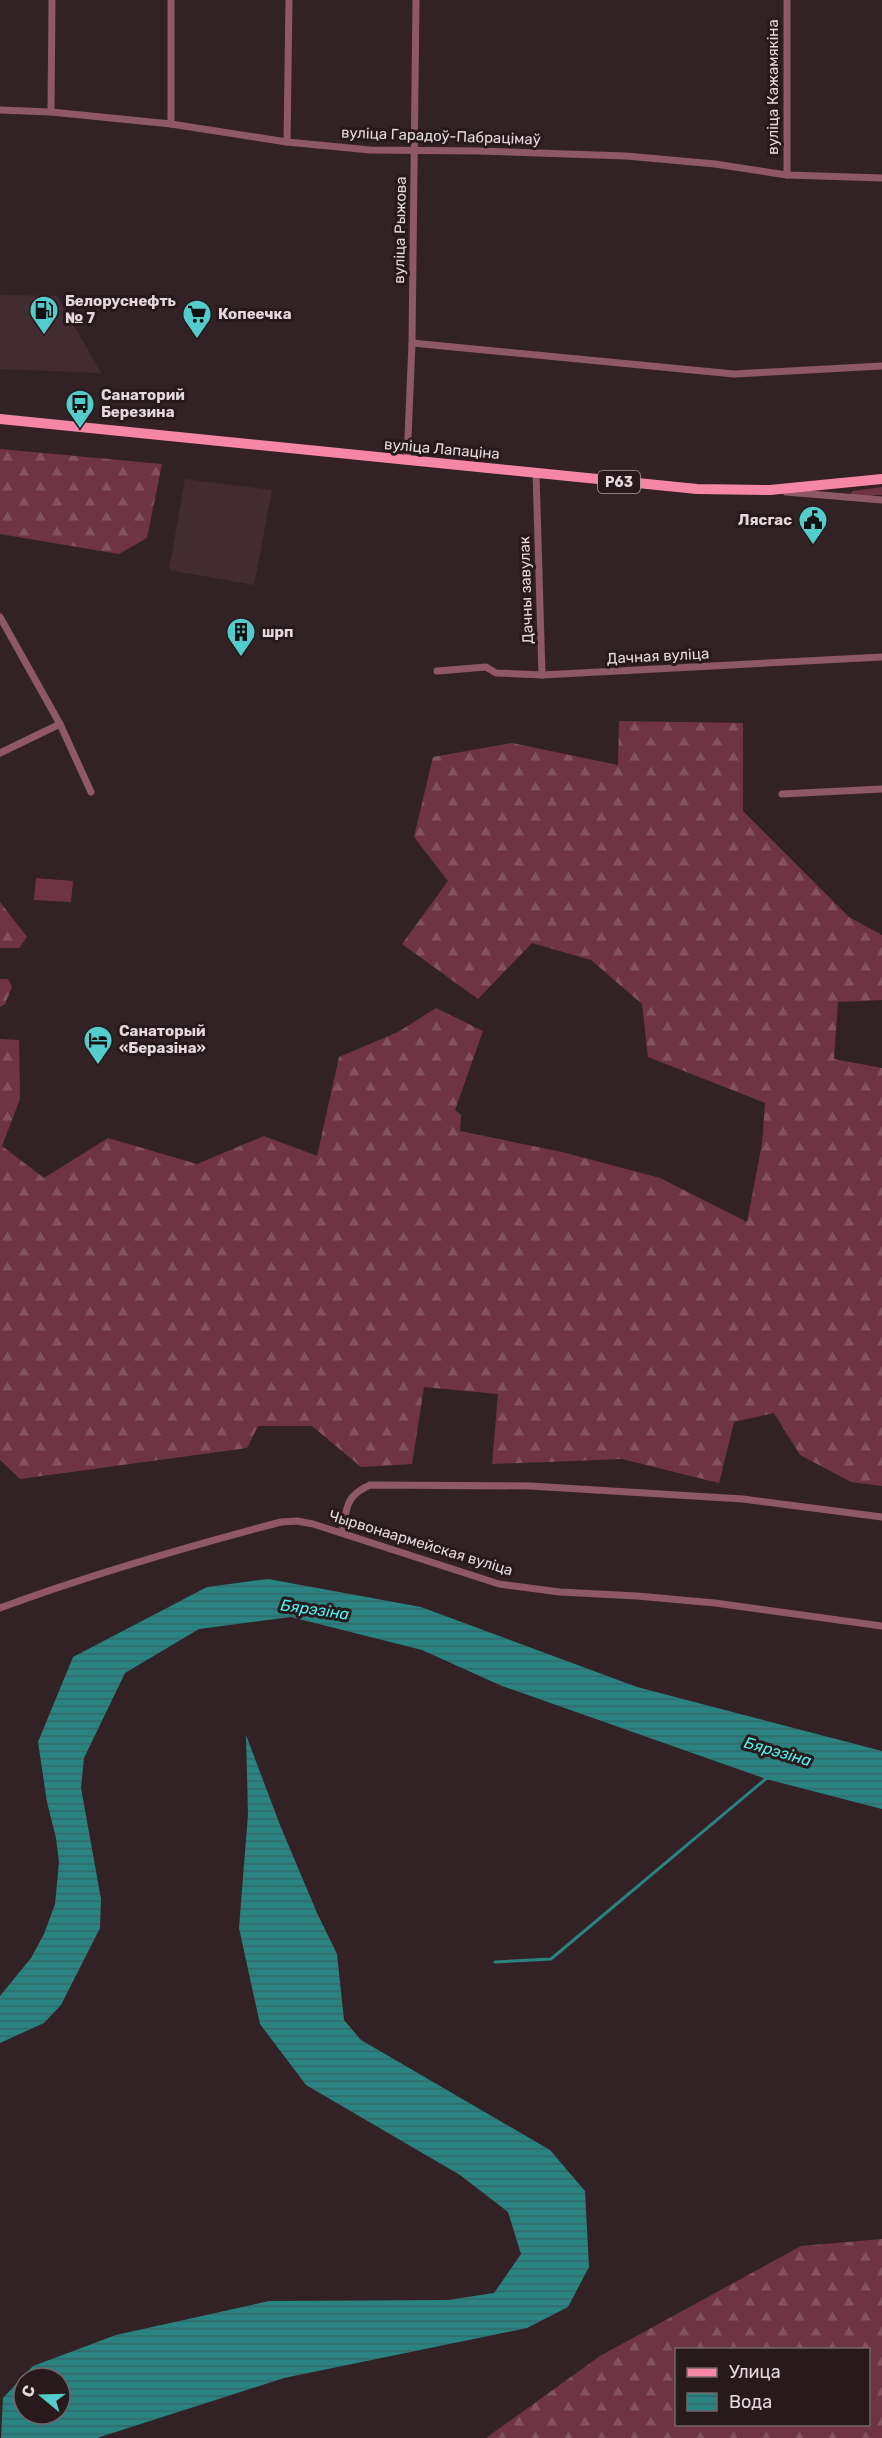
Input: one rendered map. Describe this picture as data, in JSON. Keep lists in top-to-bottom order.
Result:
{
  "streets": {
    "main road": ["вуліца Лапаціна", "Р63"],
    "street": [
      "вуліца Кажамякіна",
      "вуліца Гарадоў-Пабрацімаў",
      "вуліца Рыжова",
      "Дачны завулак",
      "Дачная вуліца",
      "Чырвонаармейская вуліца"
    ]
  },
  "crossings": [
    ["вуліца Кажамякіна", "вуліца Гарадоў-Пабрацімаў"],
    ["вуліца Гарадоў-Пабрацімаў", "вуліца Рыжова"],
    ["вуліца Рыжова", "вуліца Лапаціна"],
    ["вуліца Лапаціна", "Дачны завулак"],
    ["Дачны завулак", "Дачная вуліца"]
  ],
  "water": ["Бярэзіна"],
  "places": {
    "fuel station": ["Белоруснефть № 7"],
    "supermarket": ["Копеечка"],
    "bus stop": ["Санаторий Березина"],
    "public building": ["Лясгас"],
    "building": ["шрп"],
    "hotel": ["Санаторый «Беразіна»"]
  },
  "legend": ["Улица", "Вода"],
  "north": "left"
}
